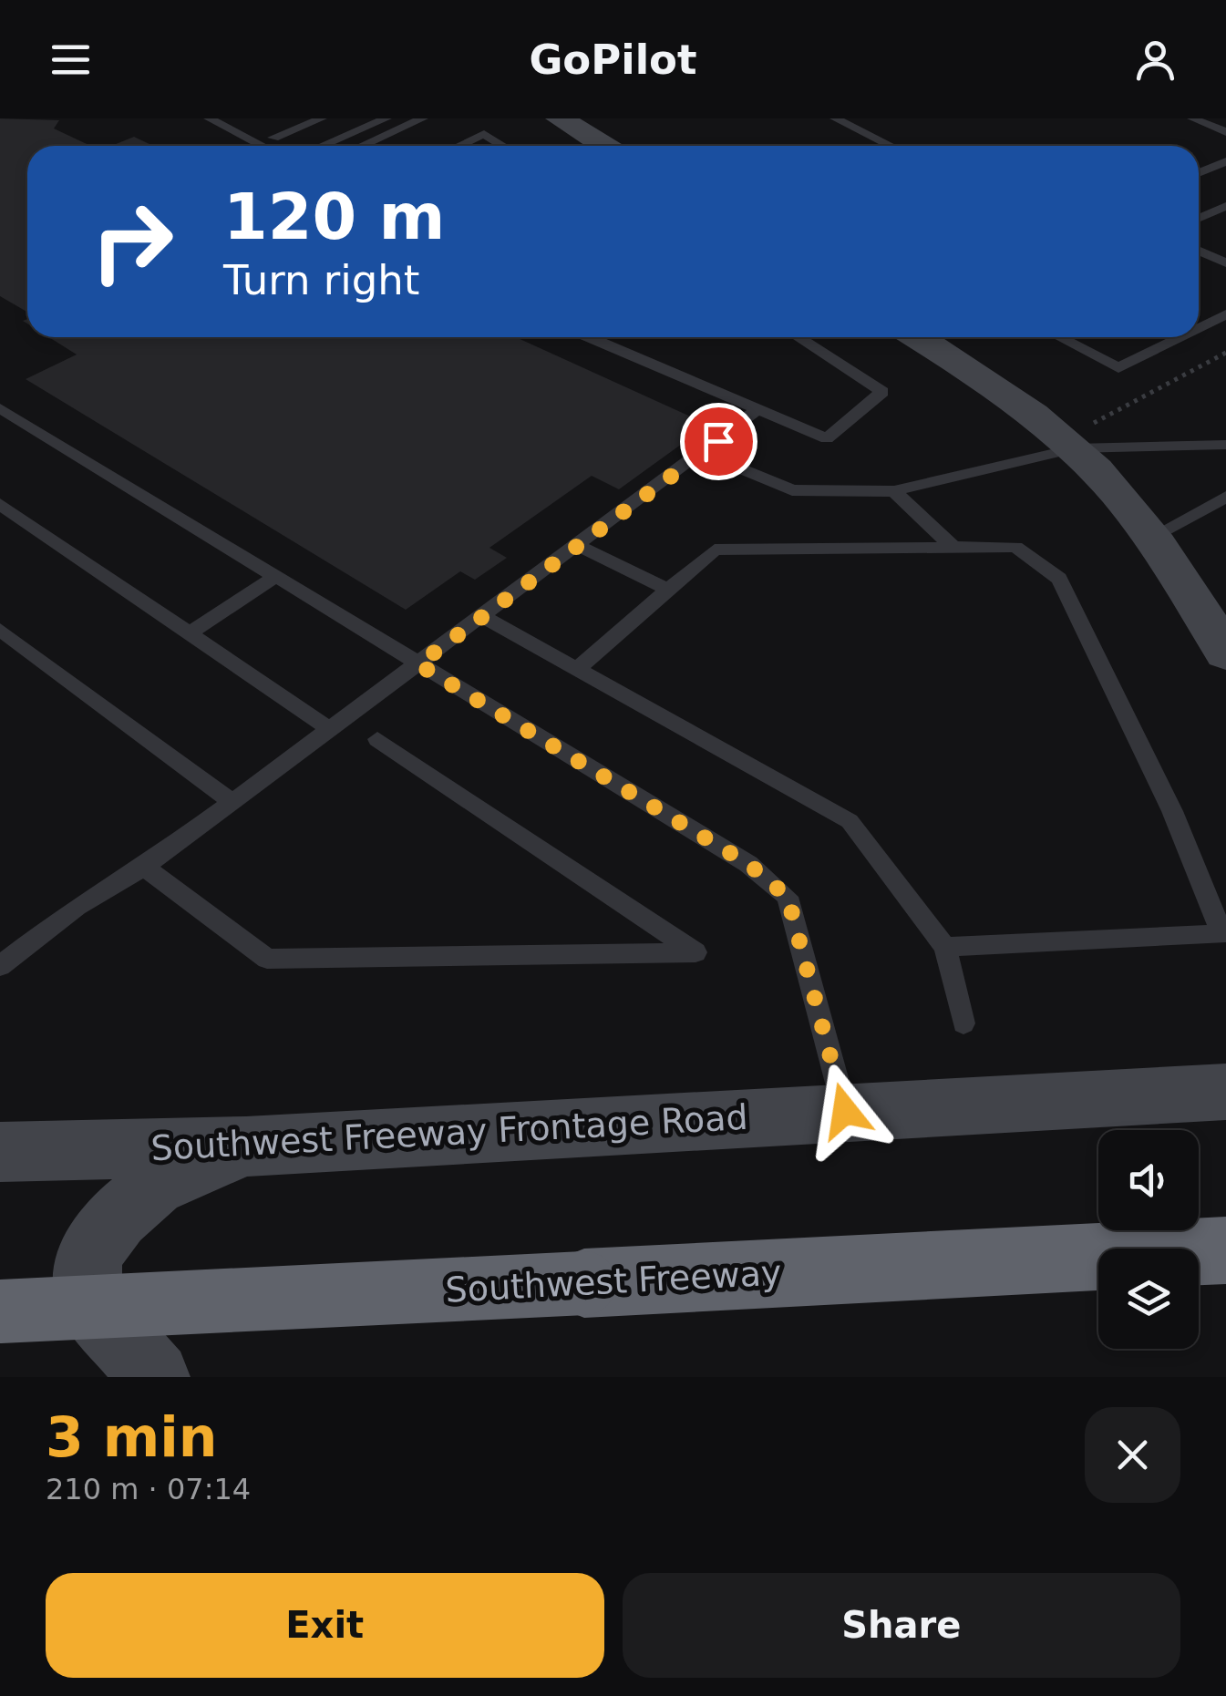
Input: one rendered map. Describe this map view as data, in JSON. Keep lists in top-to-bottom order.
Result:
{
  "streets": {
    "highway": ["Southwest Freeway"],
    "main road": ["Southwest Freeway Frontage Road"]
  },
  "page": {
    "header": "GoPilot",
    "turn": ["120 m", "Turn right"],
    "heading": ["3 min", "210 m · 07:14"],
    "buttons": ["Exit", "Share"]
  }
}
